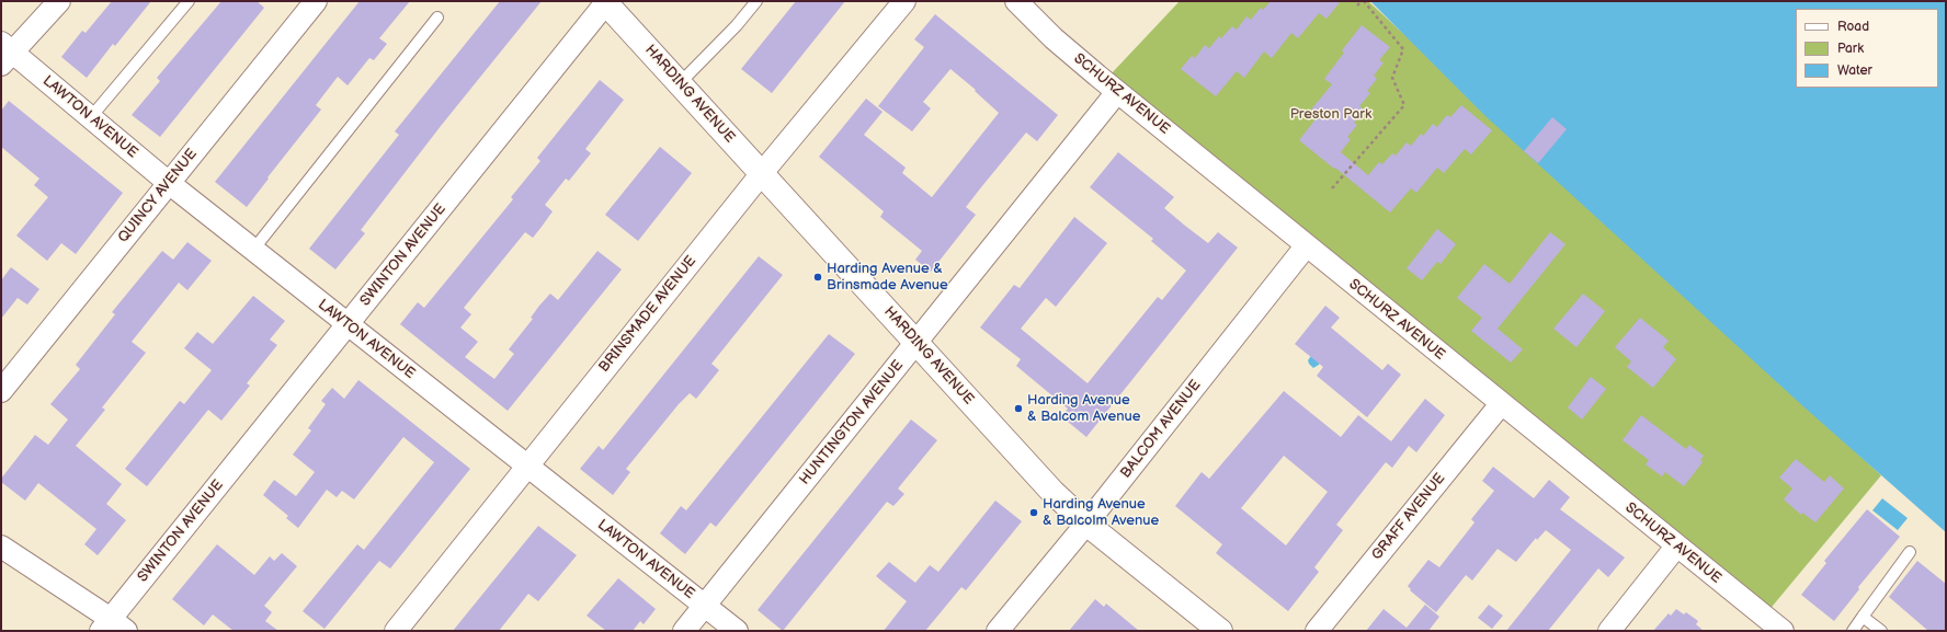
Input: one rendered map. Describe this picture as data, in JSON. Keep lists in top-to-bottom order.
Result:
{
  "streets": {
    "street": [
      "HARDING AVENUE",
      "SCHURZ AVENUE",
      "LAWTON AVENUE",
      "QUINCY AVENUE",
      "SWINTON AVENUE",
      "BRINSMADE AVENUE",
      "HUNTINGTON AVENUE",
      "BALCOM AVENUE",
      "GRAFF AVENUE"
    ]
  },
  "crossings": [
    ["HARDING AVENUE", "SWINTON AVENUE"],
    ["HARDING AVENUE", "BRINSMADE AVENUE"],
    ["HARDING AVENUE", "HUNTINGTON AVENUE"],
    ["HARDING AVENUE", "BALCOM AVENUE"],
    ["SCHURZ AVENUE", "HUNTINGTON AVENUE"],
    ["SCHURZ AVENUE", "BALCOM AVENUE"],
    ["SCHURZ AVENUE", "GRAFF AVENUE"],
    ["LAWTON AVENUE", "QUINCY AVENUE"],
    ["LAWTON AVENUE", "SWINTON AVENUE"],
    ["LAWTON AVENUE", "BRINSMADE AVENUE"],
    ["LAWTON AVENUE", "HUNTINGTON AVENUE"]
  ],
  "parks": ["Preston Park"],
  "places": ["Harding Avenue & Brinsmade Avenue", "Harding Avenue & Balcom Avenue", "Harding Avenue & Balcolm Avenue"],
  "legend": ["Road", "Park", "Water"]
}
